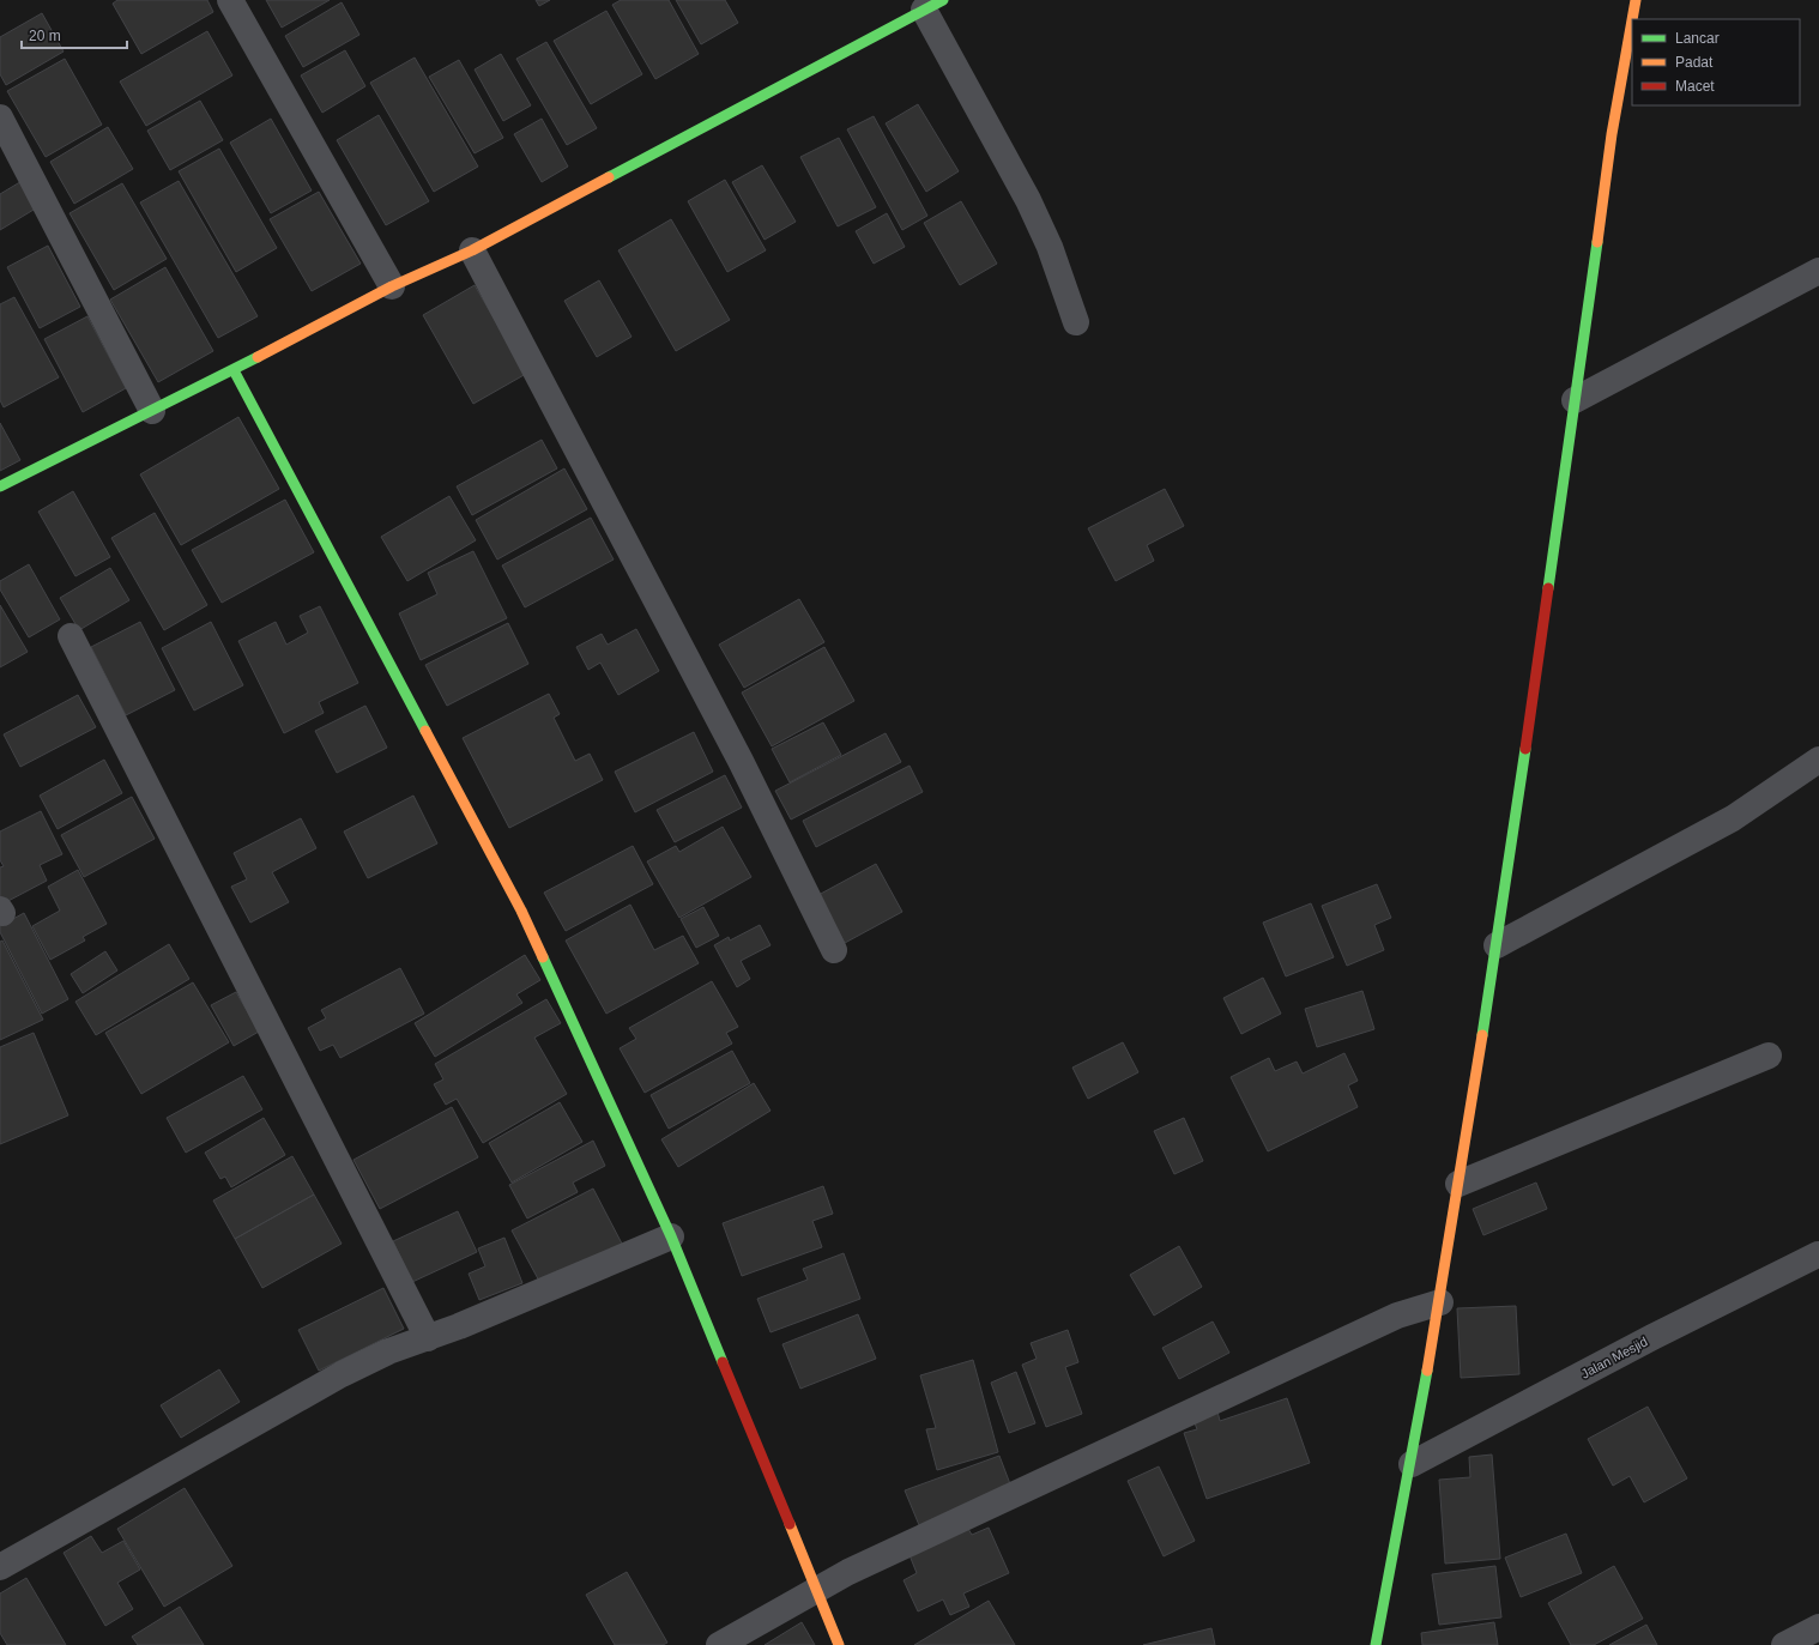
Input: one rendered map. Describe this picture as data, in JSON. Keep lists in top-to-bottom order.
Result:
{
  "streets": {
    "street": ["Jalan Mesjid"]
  },
  "legend": ["Lancar", "Padat", "Macet"],
  "scale_bar": "20 m"
}
